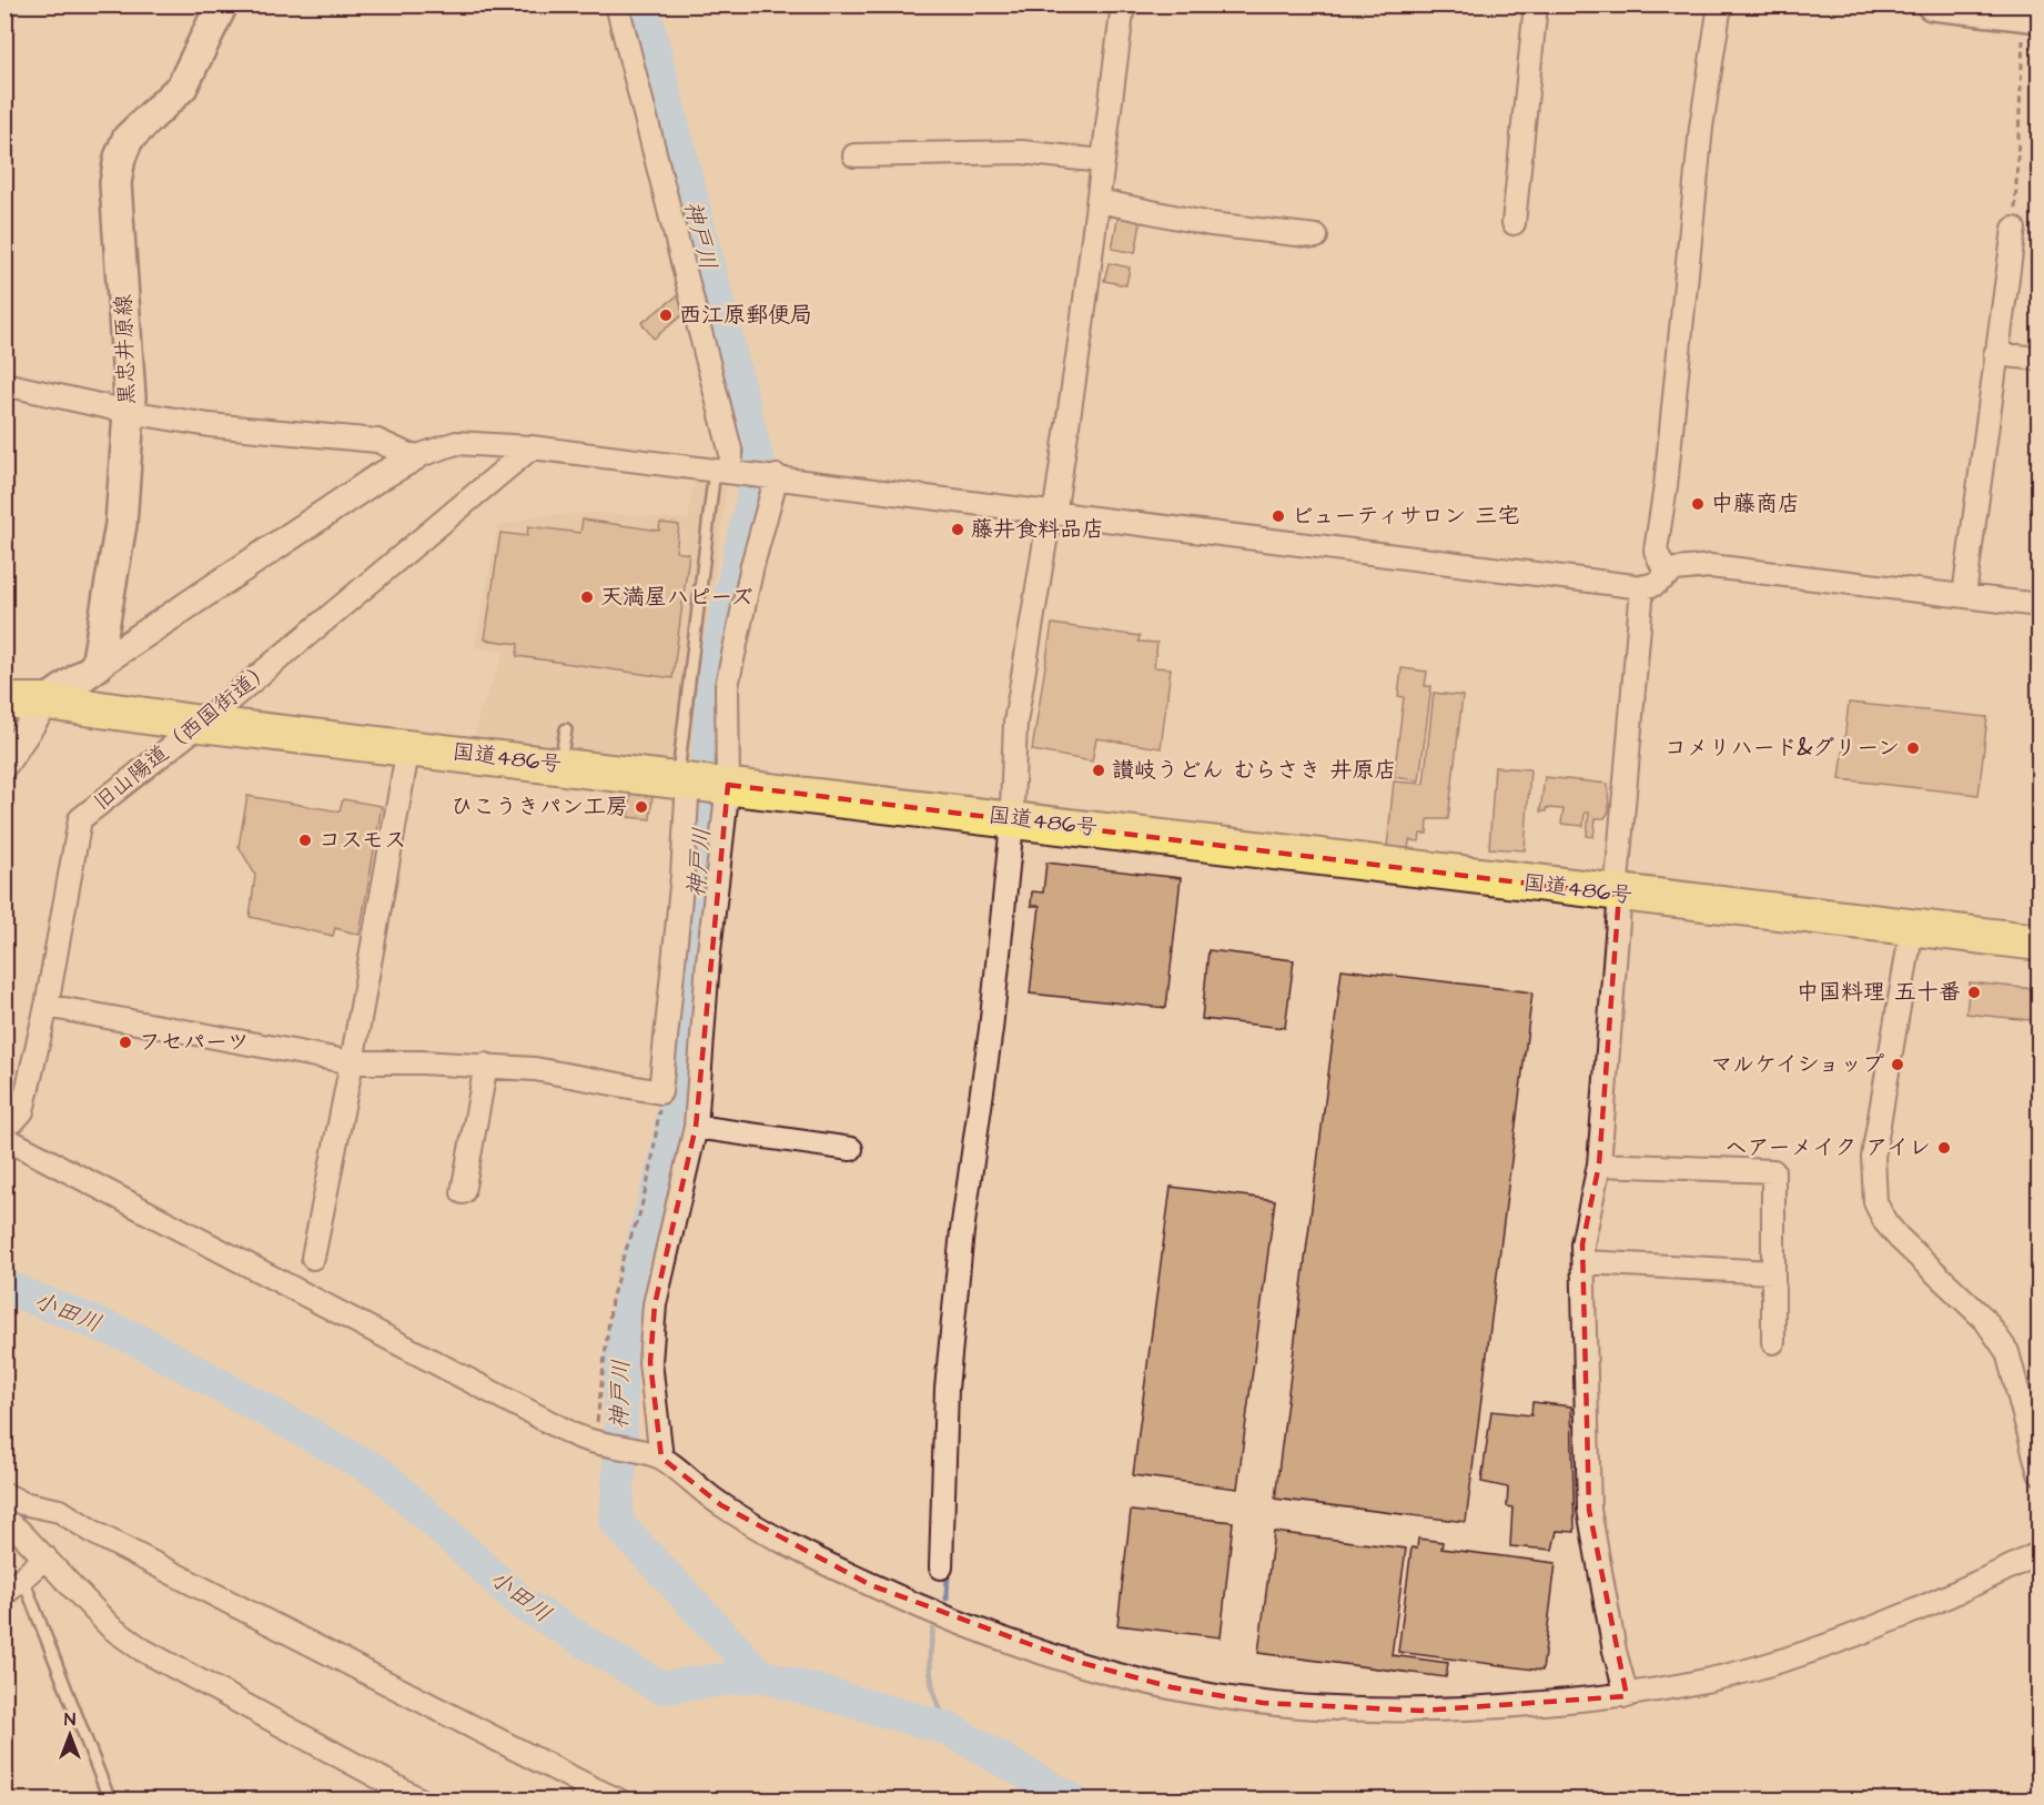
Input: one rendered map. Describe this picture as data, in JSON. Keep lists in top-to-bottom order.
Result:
{
  "streets": {
    "highway": ["国道486号"],
    "main road": ["黒忠井原線"],
    "street": ["旧山陽道（西国街道）"]
  },
  "crossings": [
    ["旧山陽道（西国街道）", "国道486号"]
  ],
  "water": ["神戸川", "小田川"],
  "places": [
    "西江原郵便局",
    "中藤商店",
    "ビューティサロン 三宅",
    "藤井食料品店",
    "天満屋ハピーズ",
    "コメリハード&グリーン",
    "讃岐うどん むらさき 井原店",
    "ひこうきパン工房",
    "コスモス",
    "中国料理 五十番",
    "フセパーツ",
    "マルケイショップ",
    "ヘアーメイク アイレ"
  ],
  "north": "top"
}
